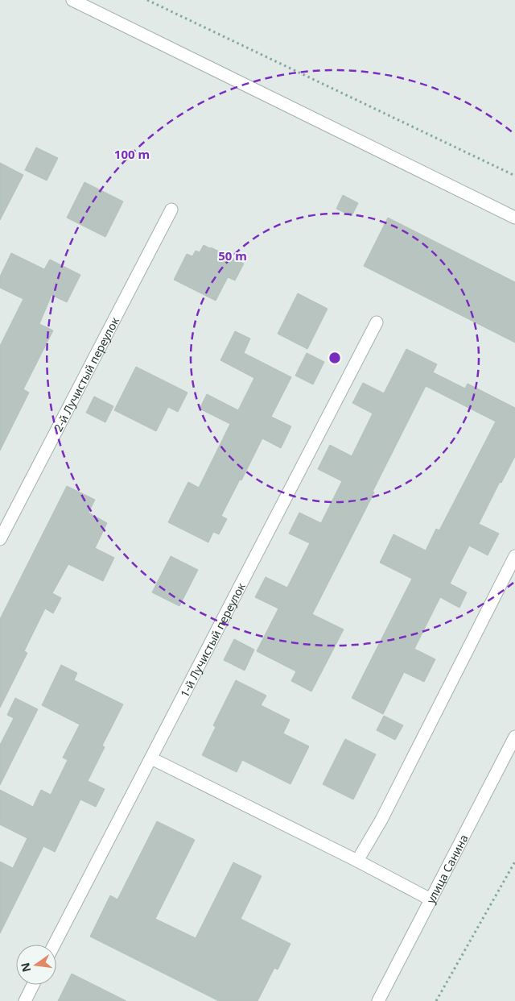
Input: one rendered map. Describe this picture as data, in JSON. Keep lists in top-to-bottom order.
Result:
{
  "streets": {
    "street": ["2-й Лучистый переулок", "1-й Лучистый переулок", "улица Санина"]
  },
  "north": "left",
  "rings": ["100 m", "50 m"]
}
